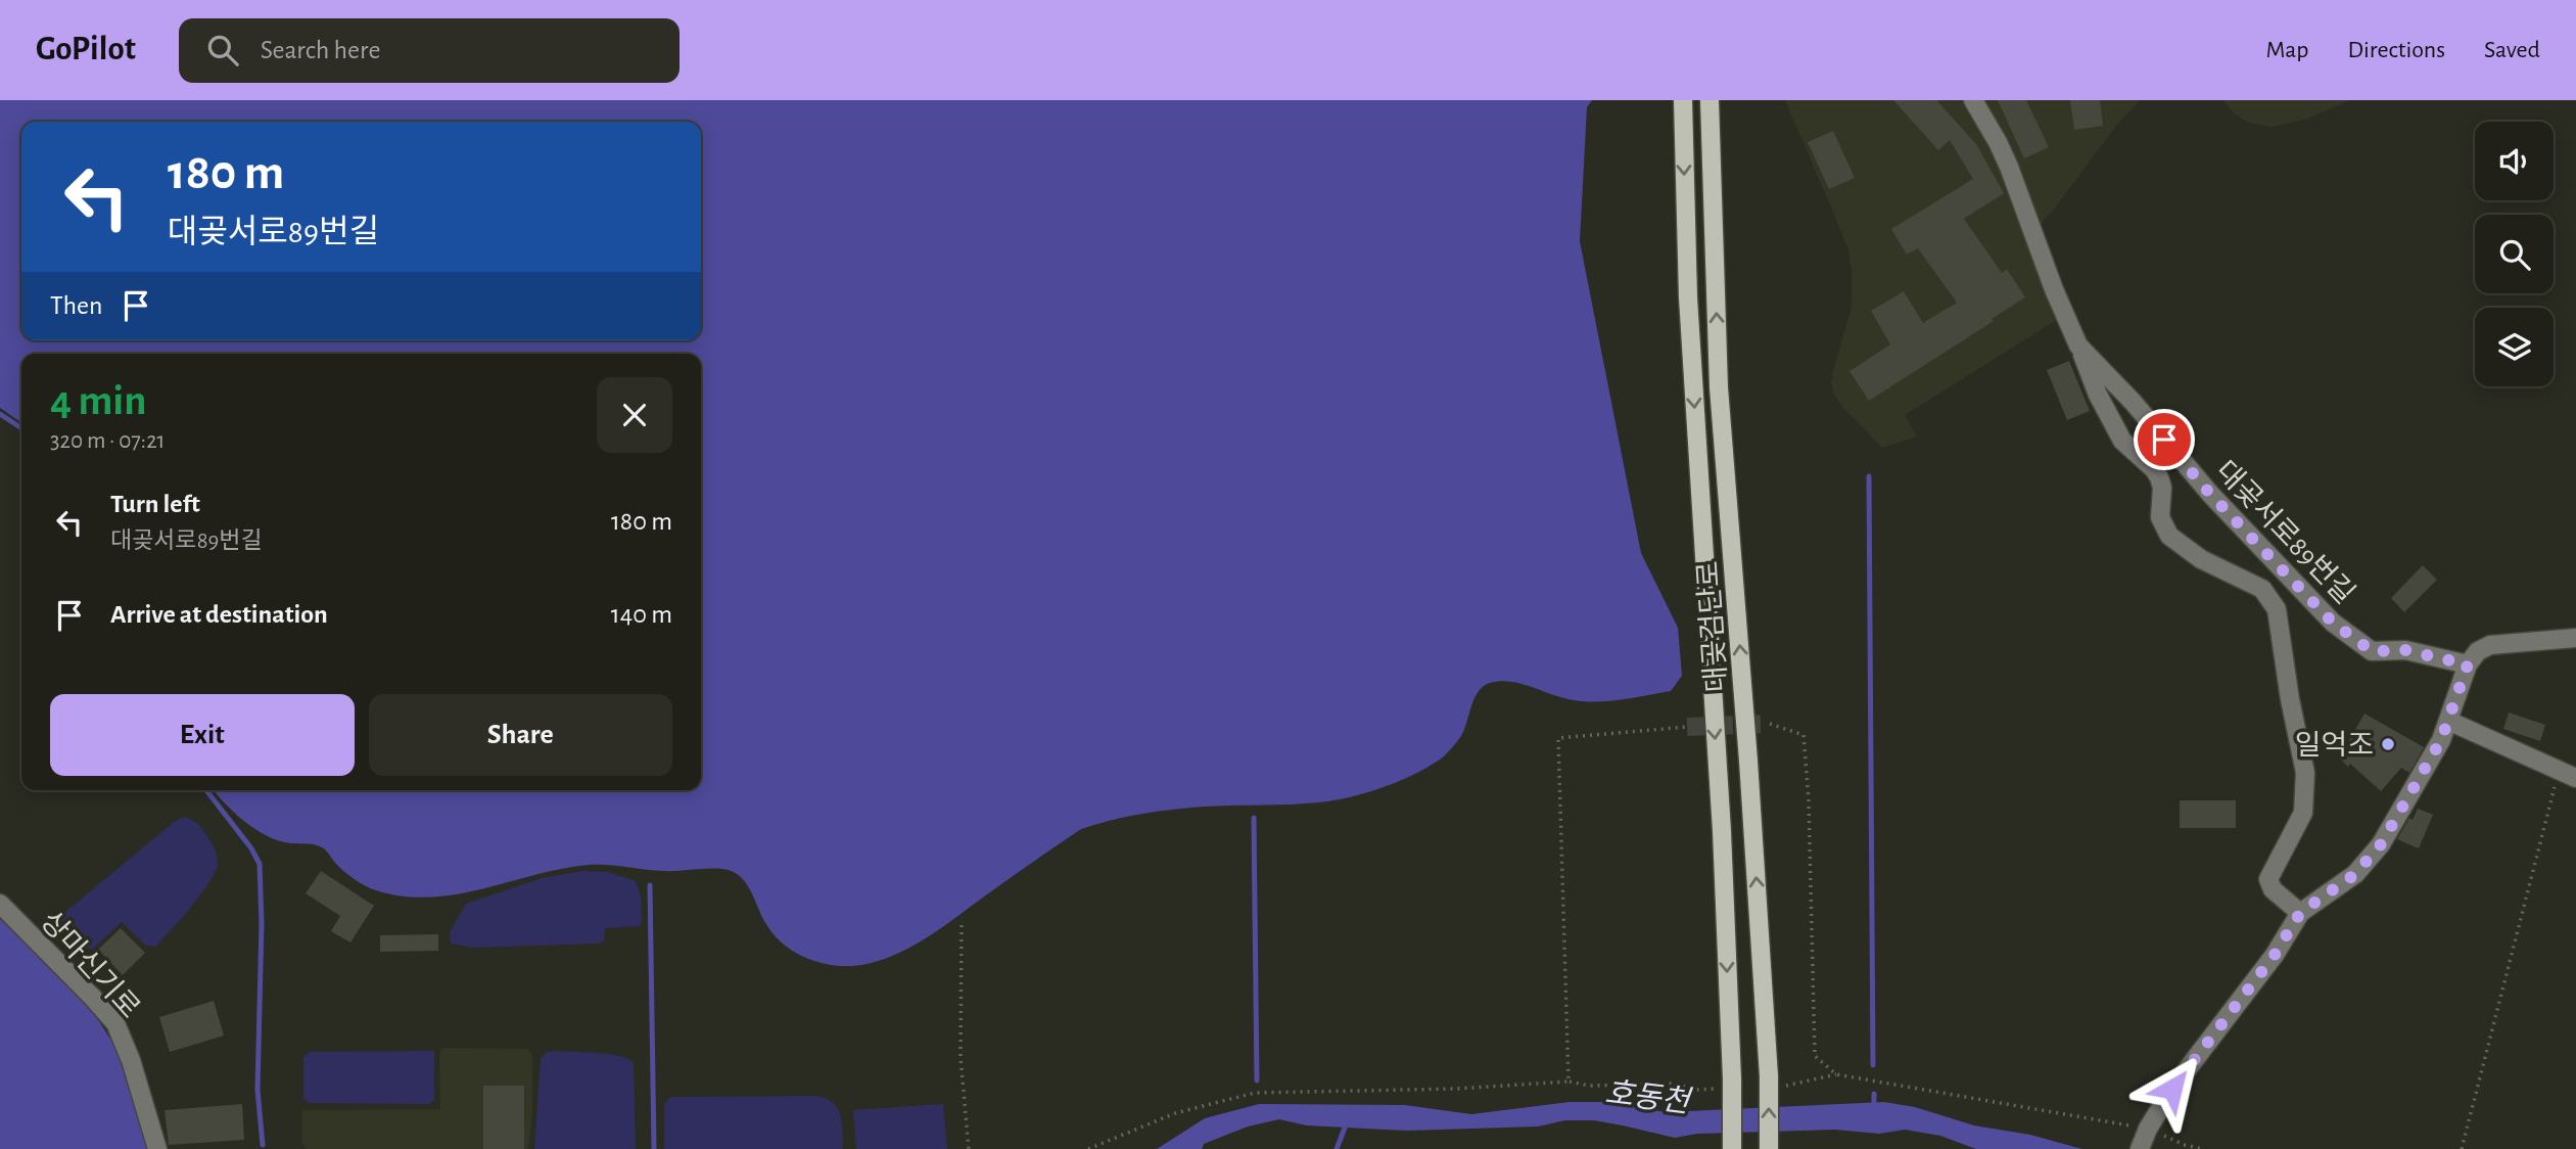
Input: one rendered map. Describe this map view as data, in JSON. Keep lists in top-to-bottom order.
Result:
{
  "streets": {
    "main road": ["대곶검단로"],
    "street": ["대곶서로89번길", "상마신기로"]
  },
  "water": ["호동천"],
  "places": ["일억조"],
  "page": {
    "header": "GoPilot",
    "search": "Search here",
    "nav": ["Map", "Directions", "Saved"],
    "turn": ["180 m", "대곶서로89번길"],
    "then": "Then",
    "heading": ["4 min", "320 m · 07:21"],
    "list": [
      {
        "name": "Turn left",
        "note": "대곶서로89번길",
        "value": "180 m"
      },
      {
        "name": "Arrive at destination",
        "value": "140 m"
      }
    ],
    "buttons": ["Exit", "Share"]
  }
}
